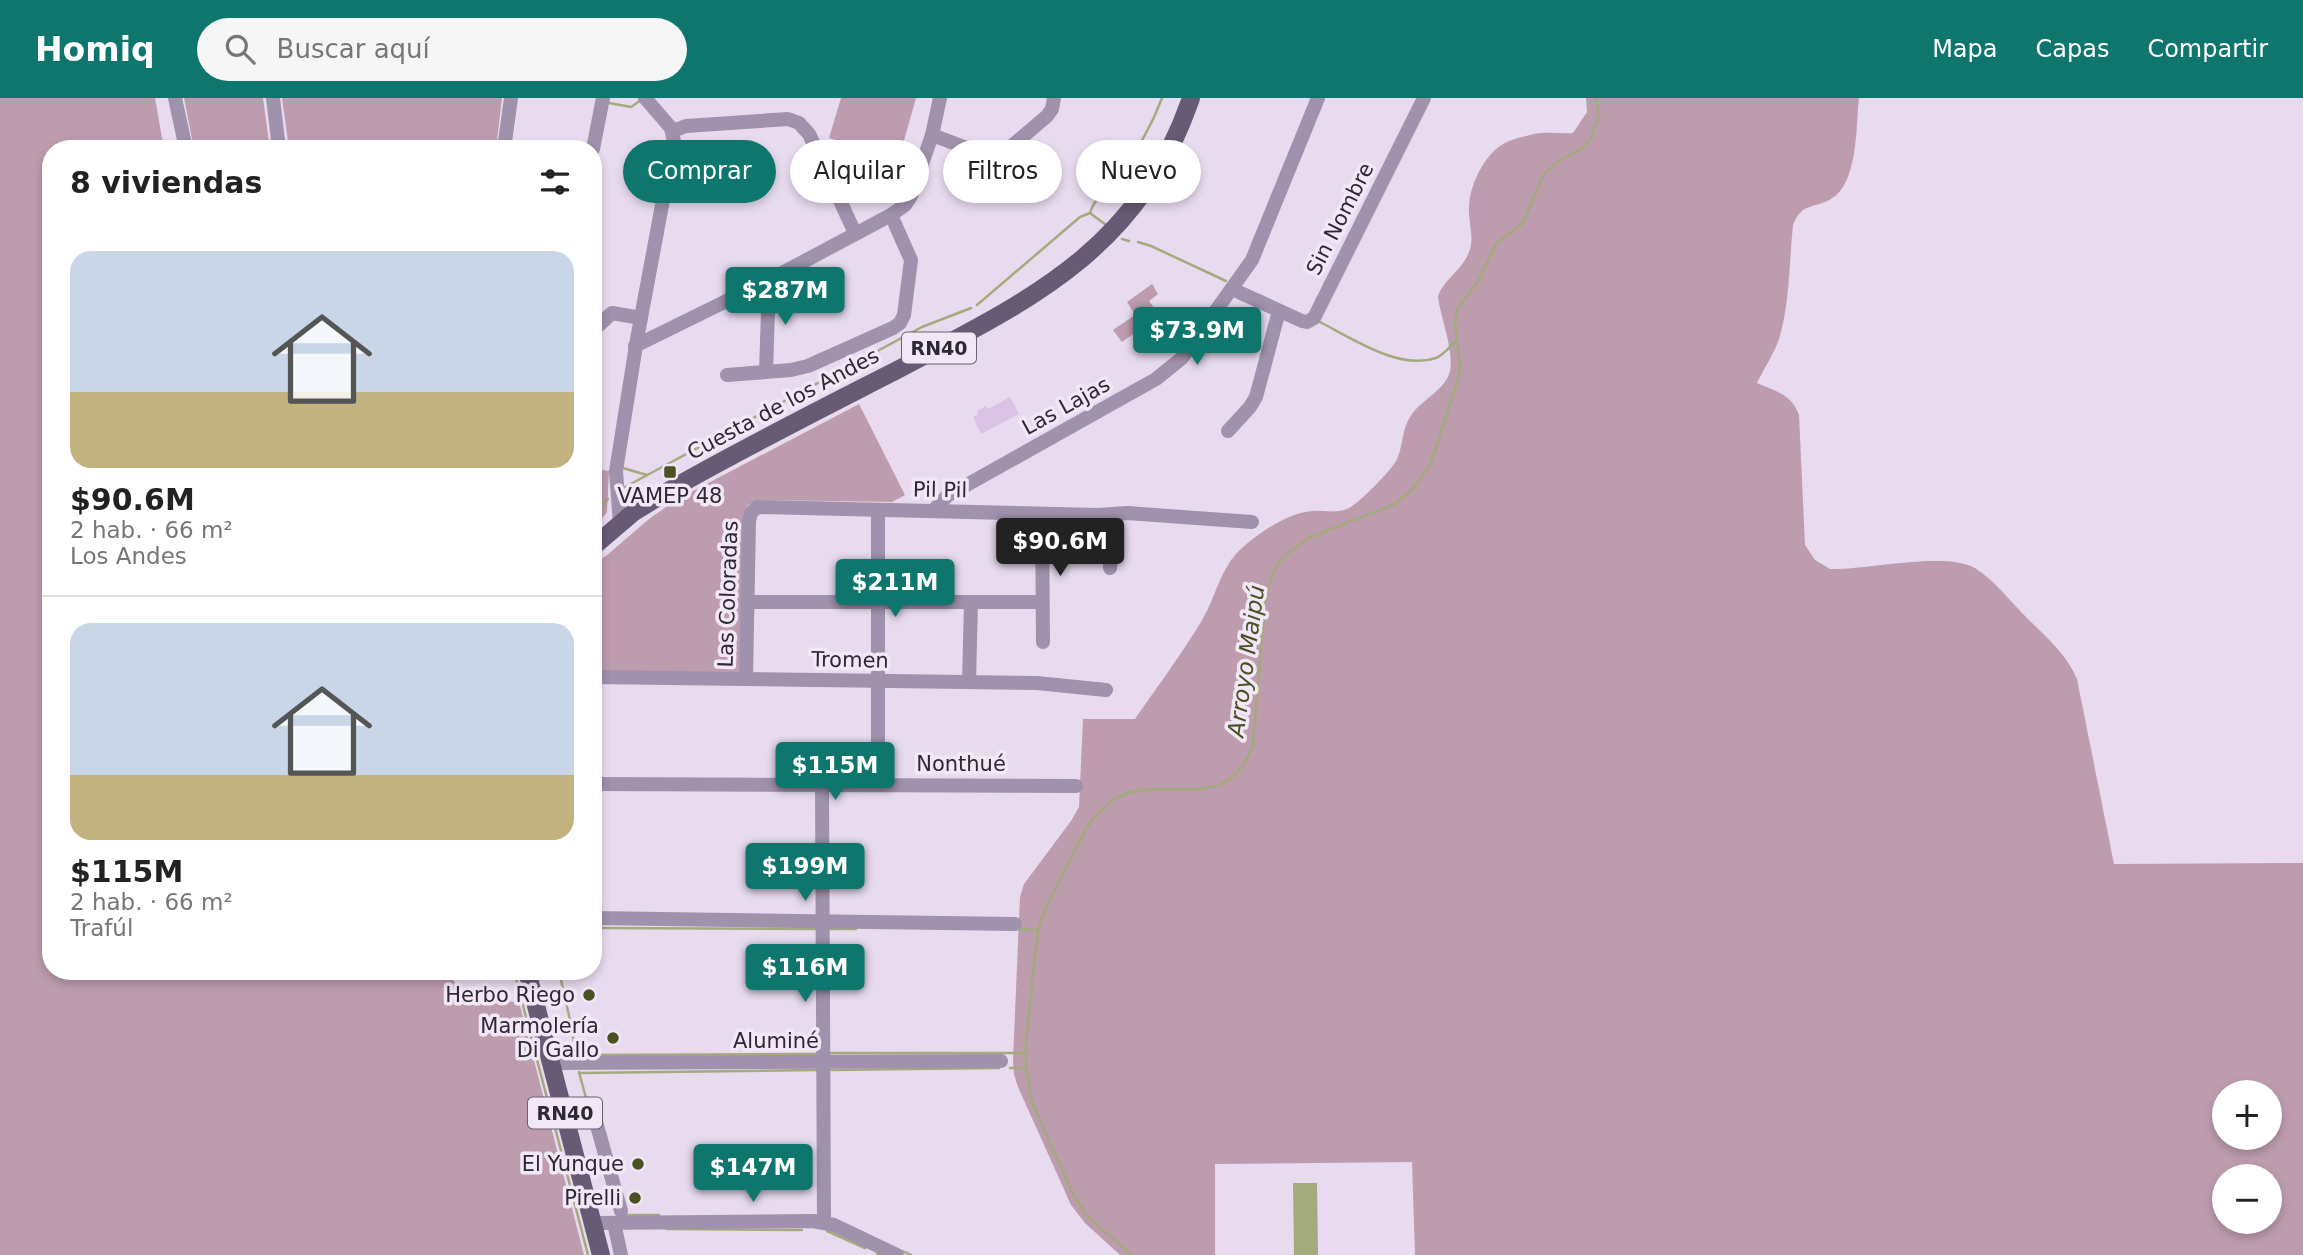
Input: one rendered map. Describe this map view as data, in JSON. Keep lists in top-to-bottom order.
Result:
{
  "streets": {
    "main road": ["RN40", "Cuesta de los Andes"],
    "street": [
      "Sin Nombre",
      "Las Lajas",
      "Pil Pil",
      "Las Coloradas",
      "Tromen",
      "Nonthué",
      "Aluminé"
    ]
  },
  "crossings": [
    ["Sin Nombre", "Las Lajas"],
    ["RN40", "Aluminé"],
    ["Las Lajas", "Pil Pil"],
    ["Pil Pil", "Las Coloradas"],
    ["Las Coloradas", "Tromen"]
  ],
  "water": ["Arroyo Maipú"],
  "places": {
    "transit": ["VAMEP 48"],
    "other": [
      "Herbo Riego",
      "Marmolería Di Gallo",
      "El Yunque",
      "Pirelli"
    ]
  },
  "page": {
    "header": "Homiq",
    "search": "Buscar aquí",
    "nav": ["Mapa", "Capas", "Compartir"],
    "chip": [
      "Comprar",
      "Alquilar",
      "Filtros",
      "Nuevo"
    ],
    "heading": "8 viviendas",
    "list": [
      {
        "name": "$90.6M",
        "note": "2 hab. · 66 m² · Los Andes"
      },
      {
        "name": "$115M",
        "note": "2 hab. · 66 m² · Trafúl"
      }
    ],
    "price": [
      "$287M",
      "$73.9M",
      "$90.6M",
      "$211M",
      "$115M",
      "$199M",
      "$116M",
      "$147M"
    ],
    "map_buttons": ["+", "−"]
  }
}
